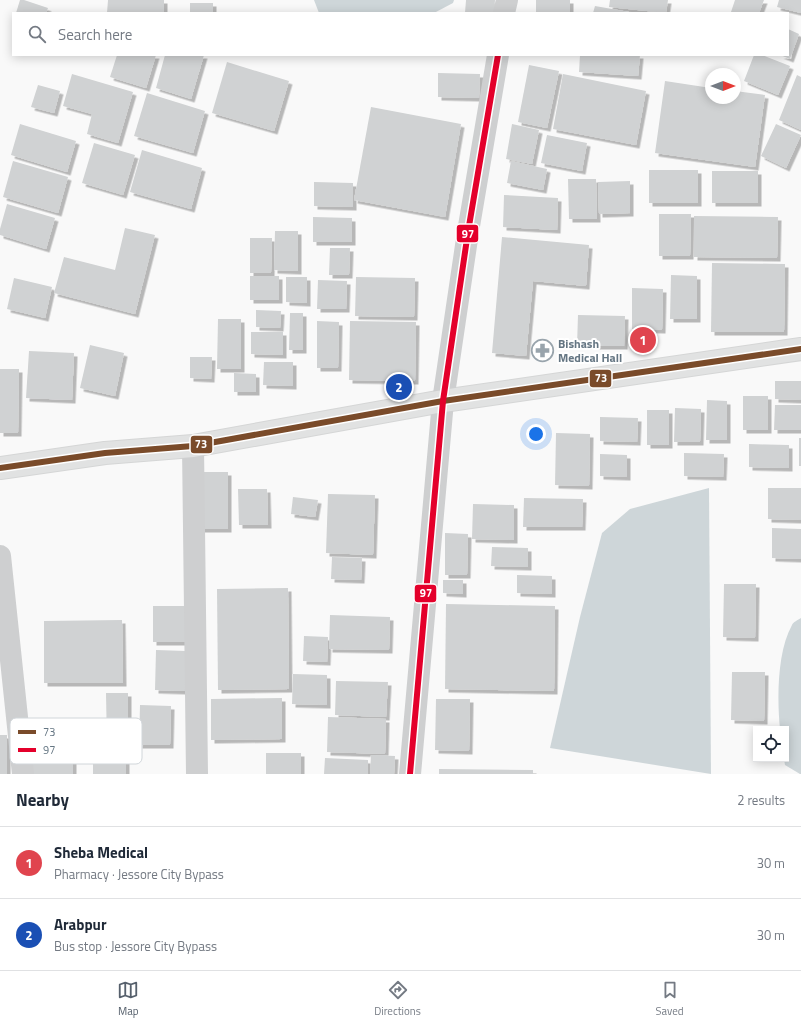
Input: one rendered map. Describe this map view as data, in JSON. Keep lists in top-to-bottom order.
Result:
{
  "places": {
    "pharmacy": ["Bishash Medical Hall"]
  },
  "lines": ["transit line 97", "transit line 73"],
  "legend": ["73", "97"],
  "north": "right",
  "page": {
    "search": "Search here",
    "pins": ["1", "2"],
    "heading": ["Nearby", "2 results"],
    "list": [
      {
        "mark": "1",
        "name": "Sheba Medical",
        "note": "Pharmacy · Jessore City Bypass",
        "value": "30 m"
      },
      {
        "mark": "2",
        "name": "Arabpur",
        "note": "Bus stop · Jessore City Bypass",
        "value": "30 m"
      }
    ],
    "nav": ["Map", "Directions", "Saved"]
  }
}
